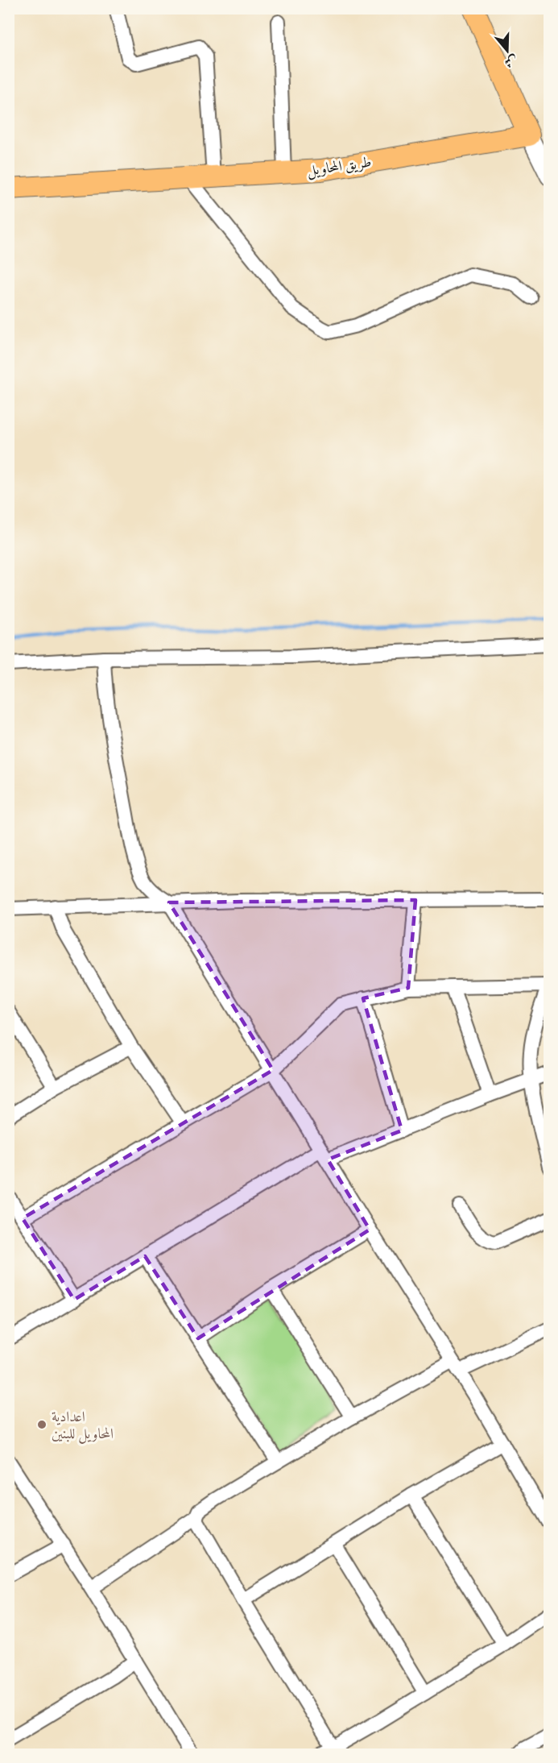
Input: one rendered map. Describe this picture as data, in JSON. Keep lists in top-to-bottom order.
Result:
{
  "streets": {
    "main road": ["طريق المحاويل"]
  },
  "places": ["اعدادية المحاويل للبنين"],
  "north": "bottom"
}
